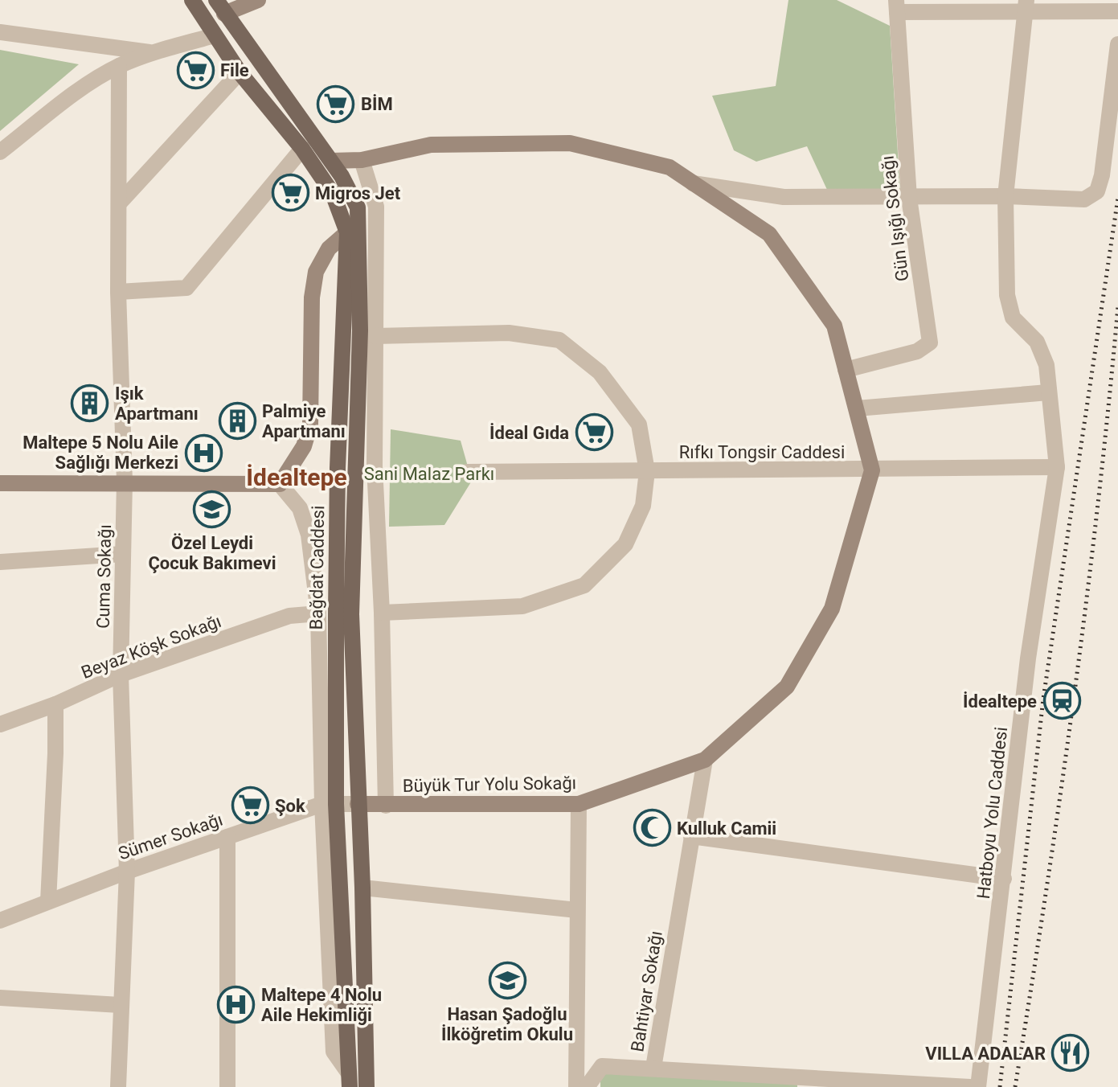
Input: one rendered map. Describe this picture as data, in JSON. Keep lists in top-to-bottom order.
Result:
{
  "streets": {
    "main road": ["Bağdat Caddesi"],
    "street": [
      "Gün Işığı Sokağı",
      "Rıfkı Tongsir Caddesi",
      "Cuma Sokağı",
      "Beyaz Köşk Sokağı",
      "Büyük Tur Yolu Sokağı",
      "Hatboyu Yolu Caddesi",
      "Sümer Sokağı",
      "Bahtiyar Sokağı"
    ]
  },
  "crossings": [
    ["Rıfkı Tongsir Caddesi", "Büyük Tur Yolu Sokağı"],
    ["Rıfkı Tongsir Caddesi", "Hatboyu Yolu Caddesi"],
    ["Bağdat Caddesi", "Büyük Tur Yolu Sokağı"],
    ["Bağdat Caddesi", "Sümer Sokağı"],
    ["Cuma Sokağı", "Beyaz Köşk Sokağı"],
    ["Cuma Sokağı", "Sümer Sokağı"],
    ["Büyük Tur Yolu Sokağı", "Sümer Sokağı"],
    ["Büyük Tur Yolu Sokağı", "Bahtiyar Sokağı"]
  ],
  "districts": ["İdealtepe"],
  "parks": ["Sani Malaz Parkı"],
  "places": {
    "supermarket": [
      "File",
      "BİM",
      "Migros Jet",
      "İdeal Gıda",
      "Şok"
    ],
    "building": ["Işık Apartmanı", "Palmiye Apartmanı"],
    "hospital": ["Maltepe 5 Nolu Aile Sağlığı Merkezi", "Maltepe 4 Nolu Aile Hekimliği"],
    "school or university": ["Özel Leydi Çocuk Bakımevi", "Hasan Şadoğlu İlköğretim Okulu"],
    "station": ["İdealtepe"],
    "mosque": ["Kulluk Camii"],
    "restaurant": ["VILLA ADALAR"]
  }
}
